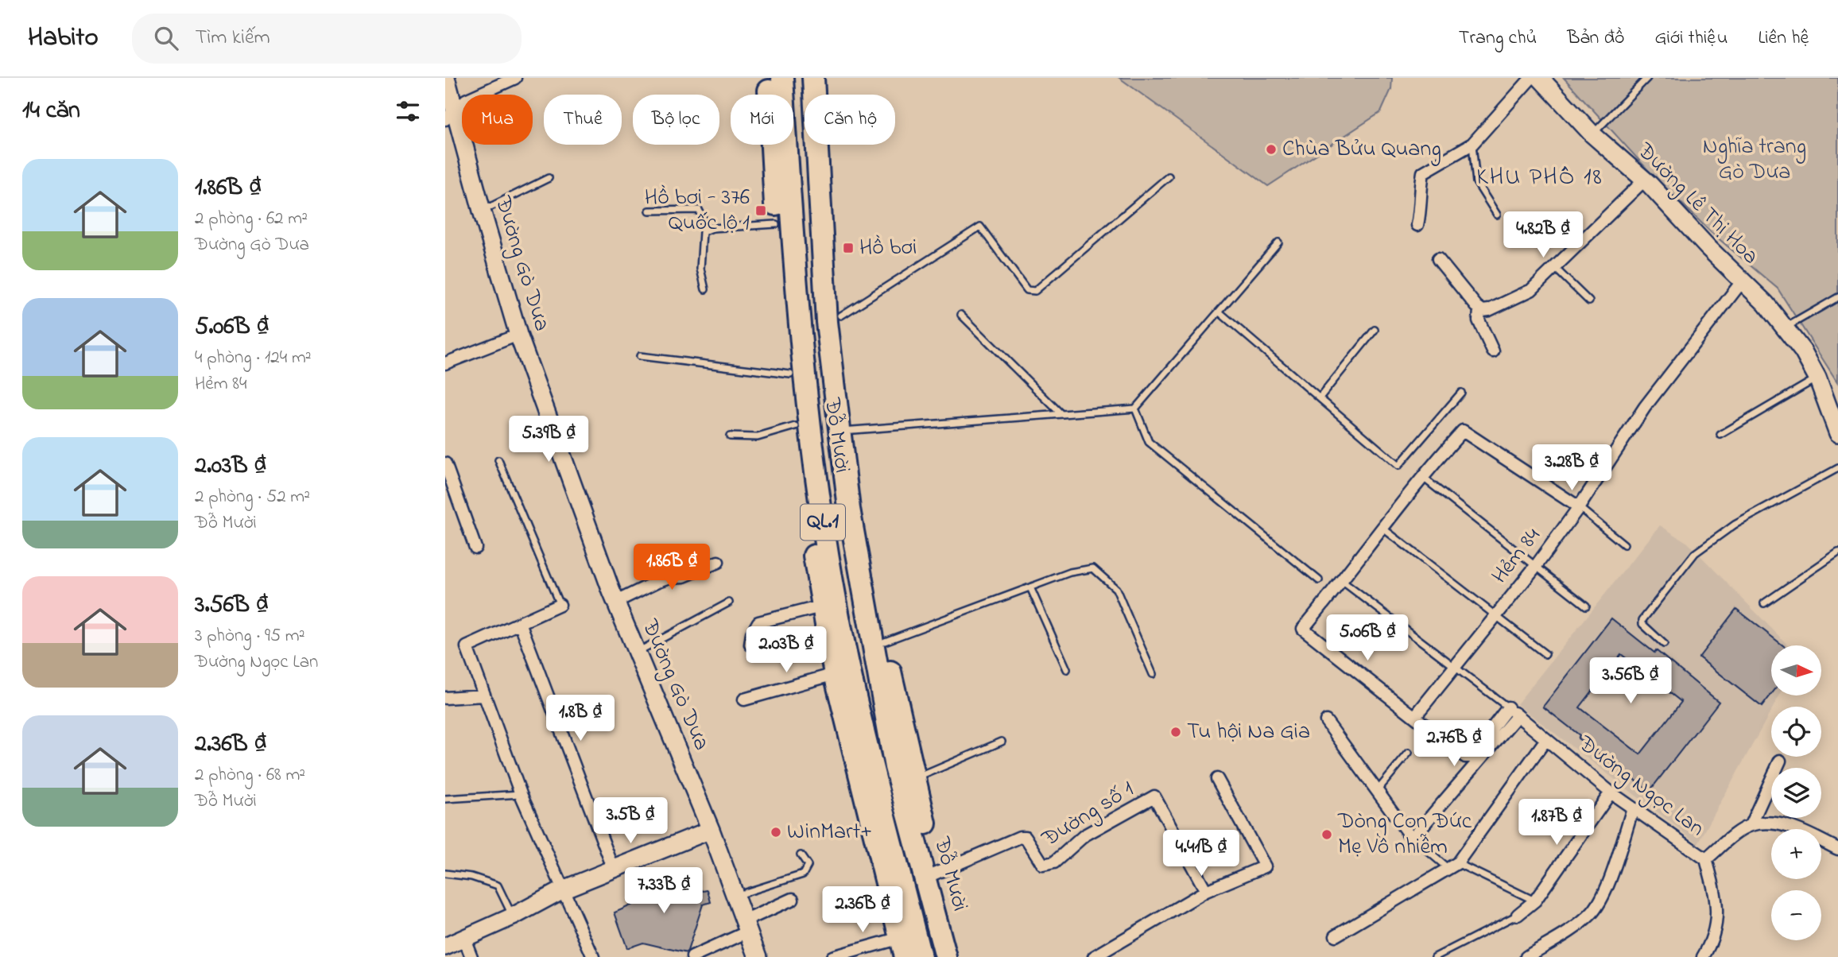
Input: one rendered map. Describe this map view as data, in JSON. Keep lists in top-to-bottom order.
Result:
{
  "streets": {
    "highway": ["Đỗ Mười", "QL.1"],
    "street": [
      "Đường Lê Thị Hoa",
      "Đường Gò Dưa",
      "Hẻm 84",
      "Đường Ngọc Lan",
      "Đường số 1"
    ]
  },
  "crossings": [
    ["Đường Lê Thị Hoa", "Hẻm 84"],
    ["Đỗ Mười", "Đường số 1"],
    ["Hẻm 84", "Đường Ngọc Lan"]
  ],
  "districts": ["KHU PHỐ 18"],
  "parks": ["Nghĩa trang Gò Dưa"],
  "places": {
    "other": [
      "Chùa Bửu Quang",
      "Tu hội Na Gia",
      "WinMart+",
      "Dòng Con Đức Mẹ Vô nhiễm"
    ],
    "transit": ["Hồ bơi - 376 Quốc lộ 1", "Hồ bơi"]
  },
  "north": "right",
  "page": {
    "header": "Habito",
    "search": "Tìm kiếm",
    "nav": [
      "Trang chủ",
      "Bản đồ",
      "Giới thiệu",
      "Liên hệ"
    ],
    "heading": "14 căn",
    "chip": [
      "Mua",
      "Thuê",
      "Bộ lọc",
      "Mới",
      "Căn hộ"
    ],
    "list": [
      {
        "name": "1.86B ₫",
        "note": "2 phòng · 62 m² · Đường Gò Dưa"
      },
      {
        "name": "5.06B ₫",
        "note": "4 phòng · 124 m² · Hẻm 84"
      },
      {
        "name": "2.03B ₫",
        "note": "2 phòng · 52 m² · Đỗ Mười"
      },
      {
        "name": "3.56B ₫",
        "note": "3 phòng · 95 m² · Đường Ngọc Lan"
      },
      {
        "name": "2.36B ₫",
        "note": "2 phòng · 68 m² · Đỗ Mười"
      }
    ],
    "price": [
      "4.82B ₫",
      "5.39B ₫",
      "3.28B ₫",
      "1.86B ₫",
      "5.06B ₫",
      "2.03B ₫",
      "3.56B ₫",
      "1.8B ₫",
      "2.76B ₫",
      "3.5B ₫",
      "1.87B ₫",
      "4.41B ₫",
      "7.33B ₫",
      "2.36B ₫"
    ],
    "map_buttons": ["+", "−"]
  }
}
